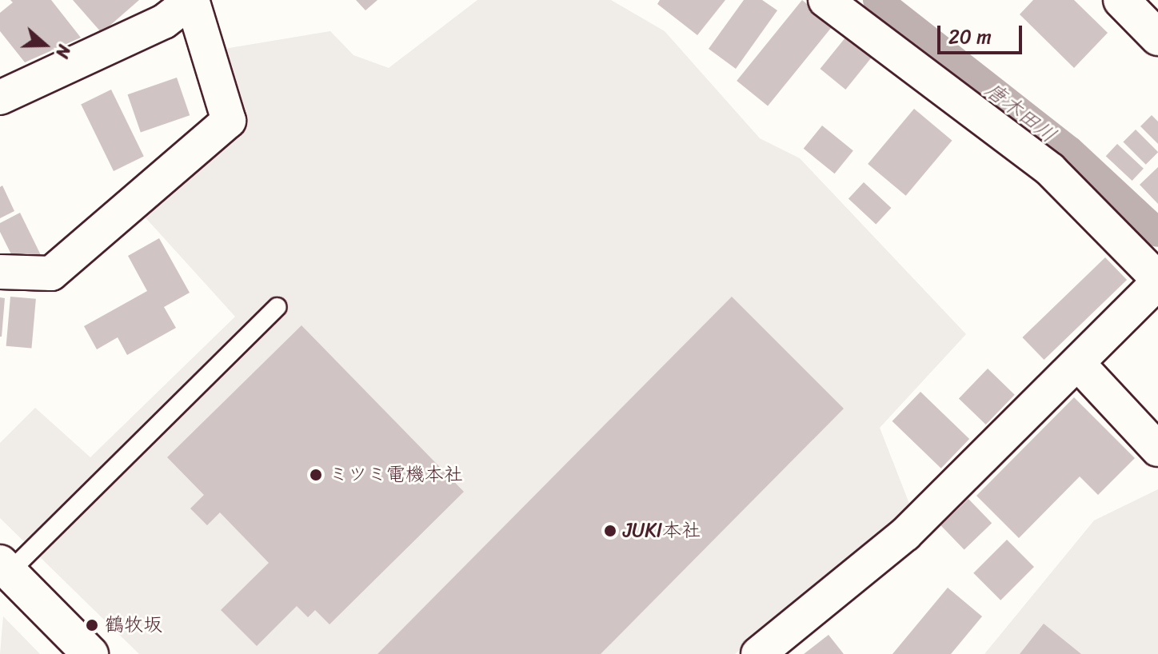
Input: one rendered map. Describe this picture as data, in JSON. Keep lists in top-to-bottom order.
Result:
{
  "water": ["唐木田川"],
  "places": ["ミツミ電機本社", "JUKI本社", "鶴牧坂"],
  "scale_bar": "20 m",
  "north": "right"
}
